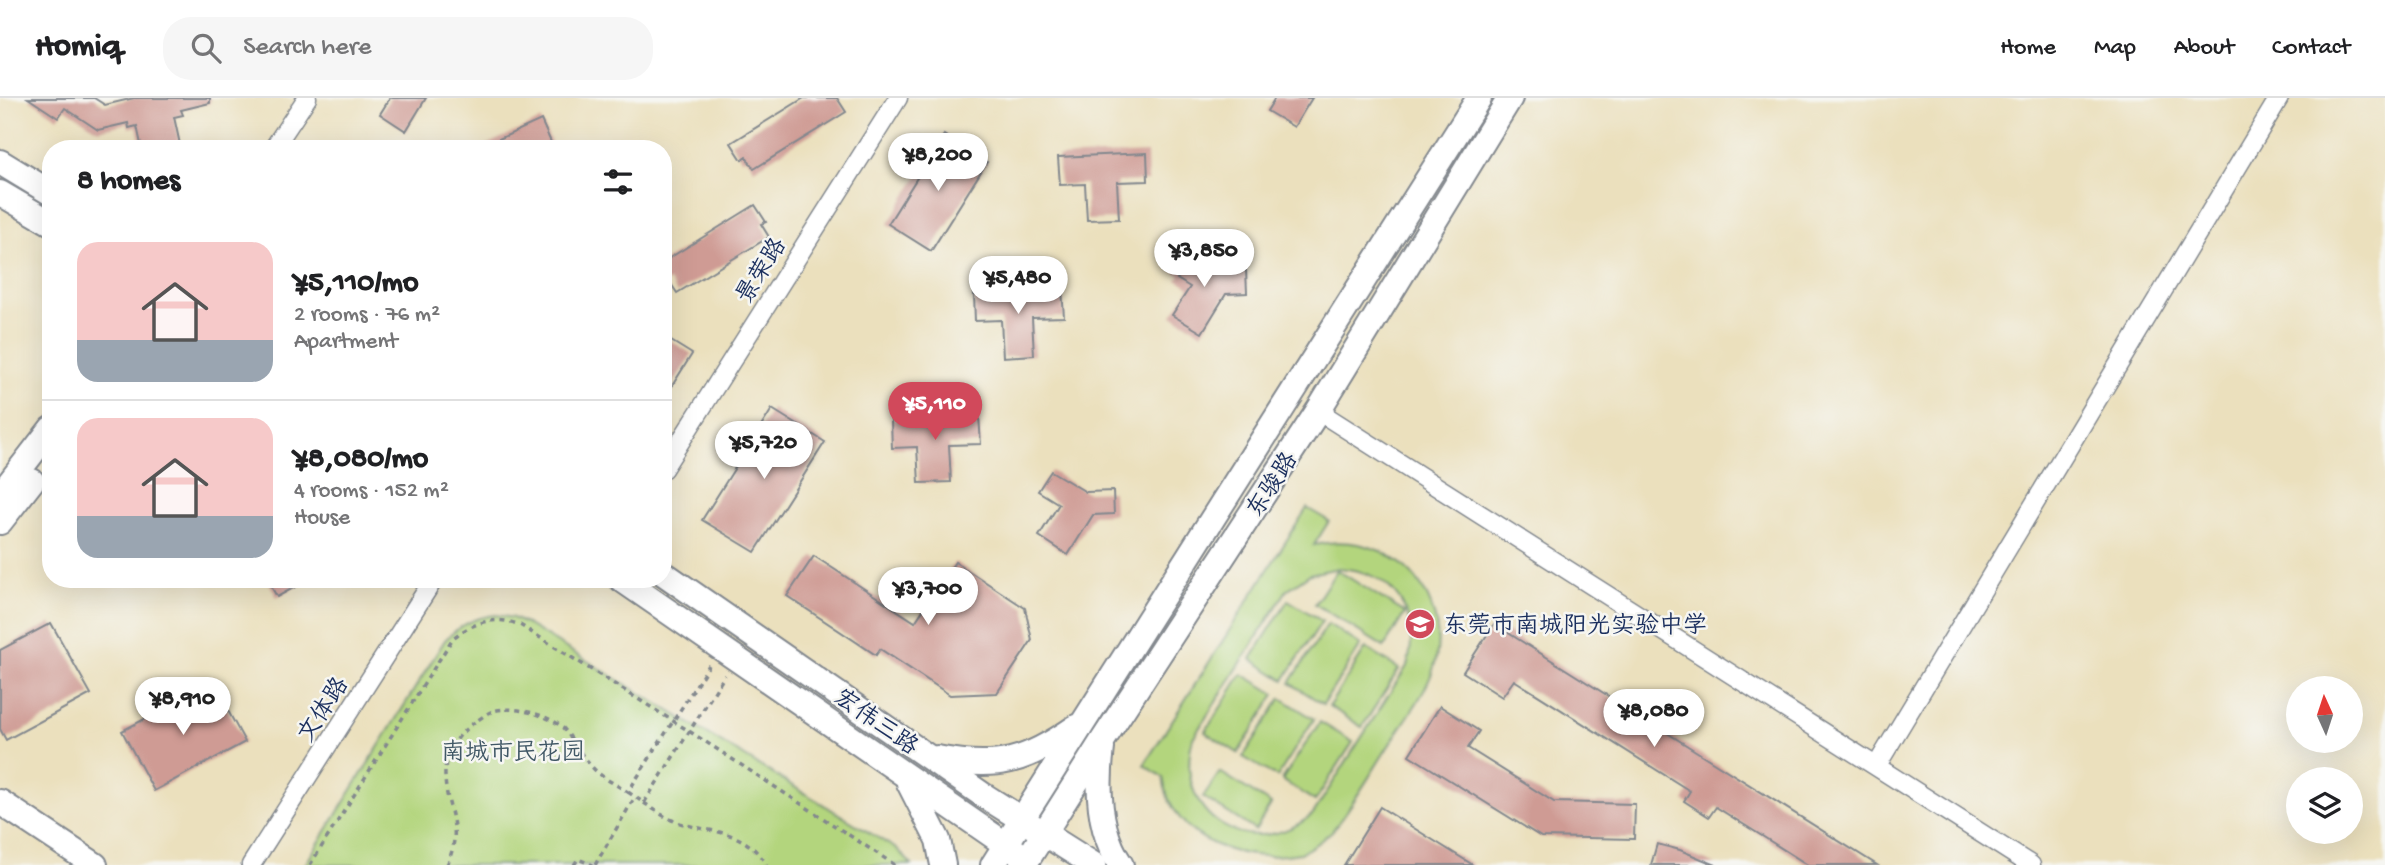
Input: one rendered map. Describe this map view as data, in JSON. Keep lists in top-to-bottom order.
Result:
{
  "streets": {
    "street": [
      "景荣路",
      "东骏路",
      "文体路",
      "宏伟三路"
    ]
  },
  "crossings": [
    ["东骏路", "宏伟三路"]
  ],
  "parks": ["南城市民花园"],
  "places": {
    "school or university": ["东莞市南城阳光实验中学"]
  },
  "north": "top",
  "page": {
    "header": "Homiq",
    "search": "Search here",
    "nav": [
      "Home",
      "Map",
      "About",
      "Contact"
    ],
    "price": [
      "¥8,200",
      "¥3,850",
      "¥5,480",
      "¥5,110",
      "¥5,720",
      "¥3,700",
      "¥8,910",
      "¥8,080"
    ],
    "heading": "8 homes",
    "list": [
      {
        "name": "¥5,110/mo",
        "note": "2 rooms · 76 m² · Apartment"
      },
      {
        "name": "¥8,080/mo",
        "note": "4 rooms · 152 m² · House"
      }
    ]
  }
}
